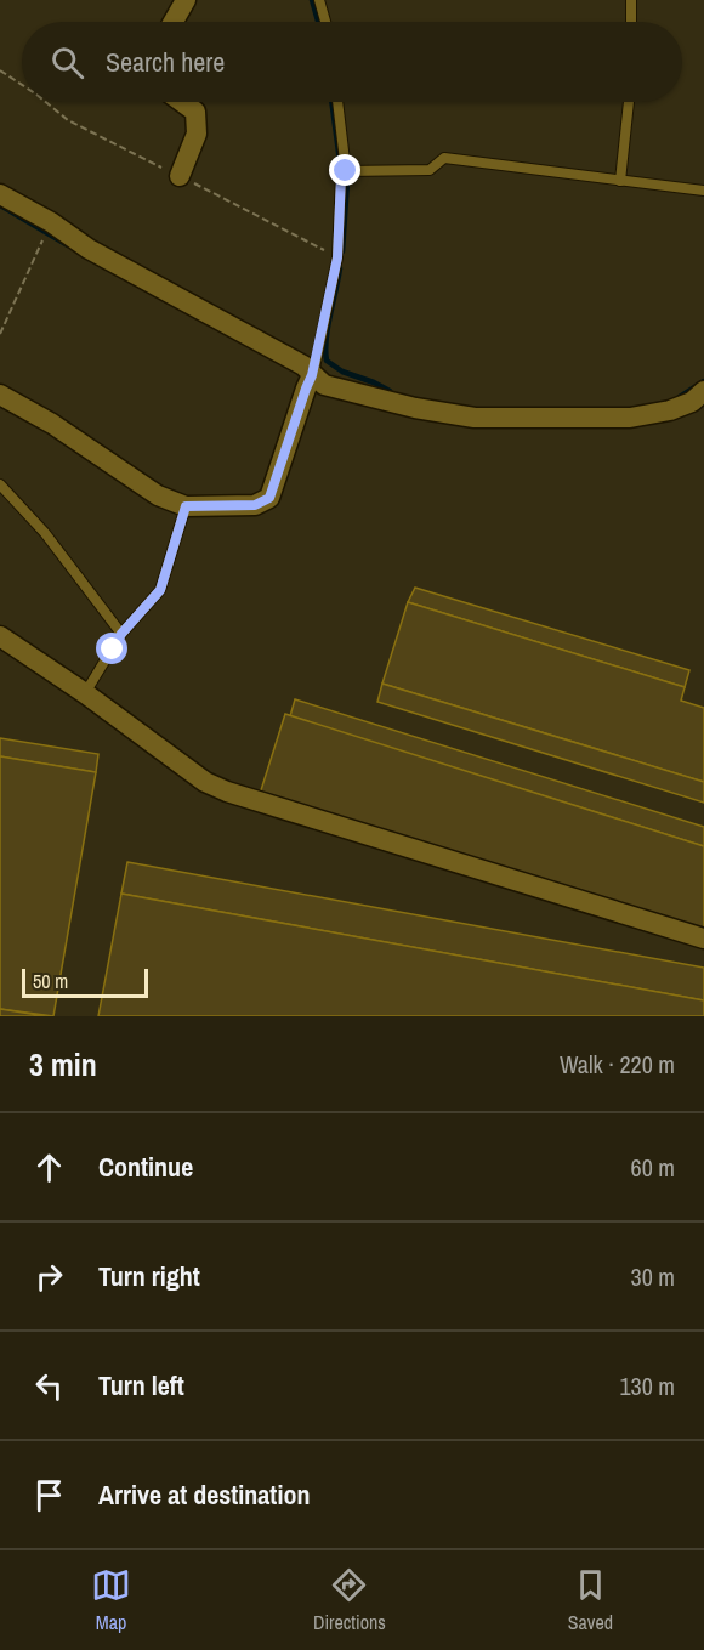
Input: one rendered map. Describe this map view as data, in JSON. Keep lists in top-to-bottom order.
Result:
{
  "scale_bar": "50 m",
  "page": {
    "search": "Search here",
    "scale": "50 m",
    "heading": ["3 min", "Walk · 220 m"],
    "list": [
      ["Continue", "60 m"],
      ["Turn right", "30 m"],
      ["Turn left", "130 m"],
      "Arrive at destination"
    ],
    "nav": ["Map", "Directions", "Saved"]
  }
}
